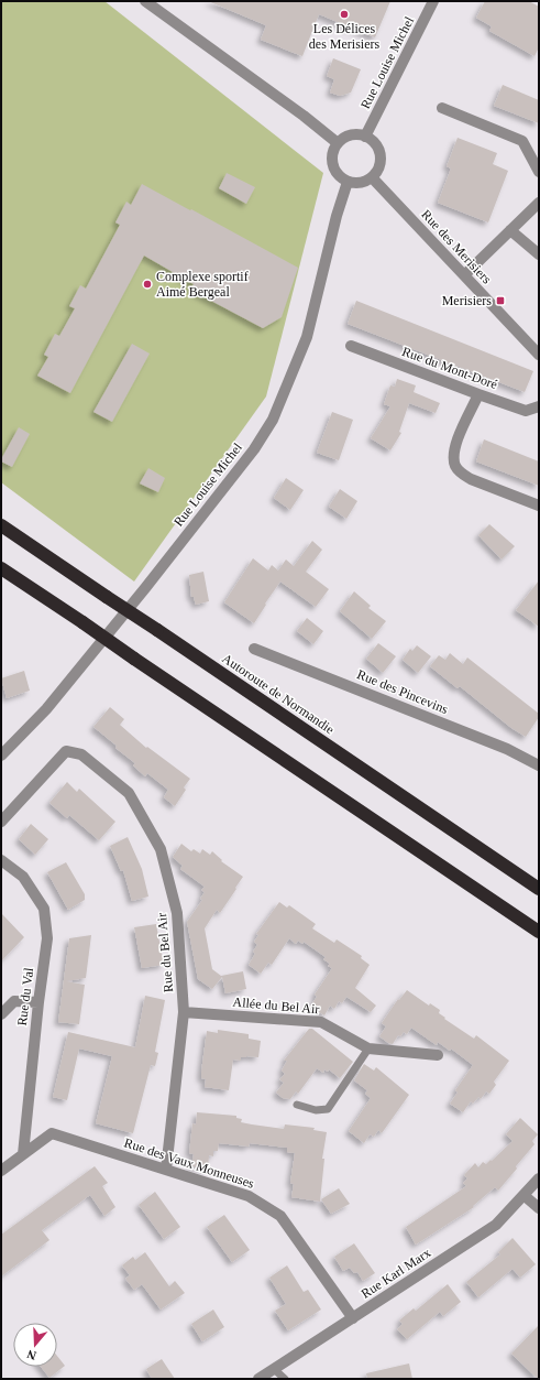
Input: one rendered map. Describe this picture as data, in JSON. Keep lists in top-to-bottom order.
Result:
{
  "streets": {
    "highway": ["Autoroute de Normandie"],
    "street": [
      "Rue Louise Michel",
      "Rue des Merisiers",
      "Rue du Mont-Doré",
      "Rue des Pincevins",
      "Rue du Bel Air",
      "Rue du Val",
      "Allée du Bel Air",
      "Rue des Vaux Monneuses",
      "Rue Karl Marx"
    ]
  },
  "crossings": [
    ["Rue Louise Michel", "Rue des Merisiers"],
    ["Rue du Bel Air", "Allée du Bel Air"],
    ["Rue du Bel Air", "Rue des Vaux Monneuses"],
    ["Rue du Val", "Rue des Vaux Monneuses"],
    ["Rue des Vaux Monneuses", "Rue Karl Marx"]
  ],
  "places": {
    "other": ["Les Délices des Merisiers", "Complexe sportif Aimé Bergeal"],
    "transit": ["Merisiers"]
  },
  "north": "bottom"
}
